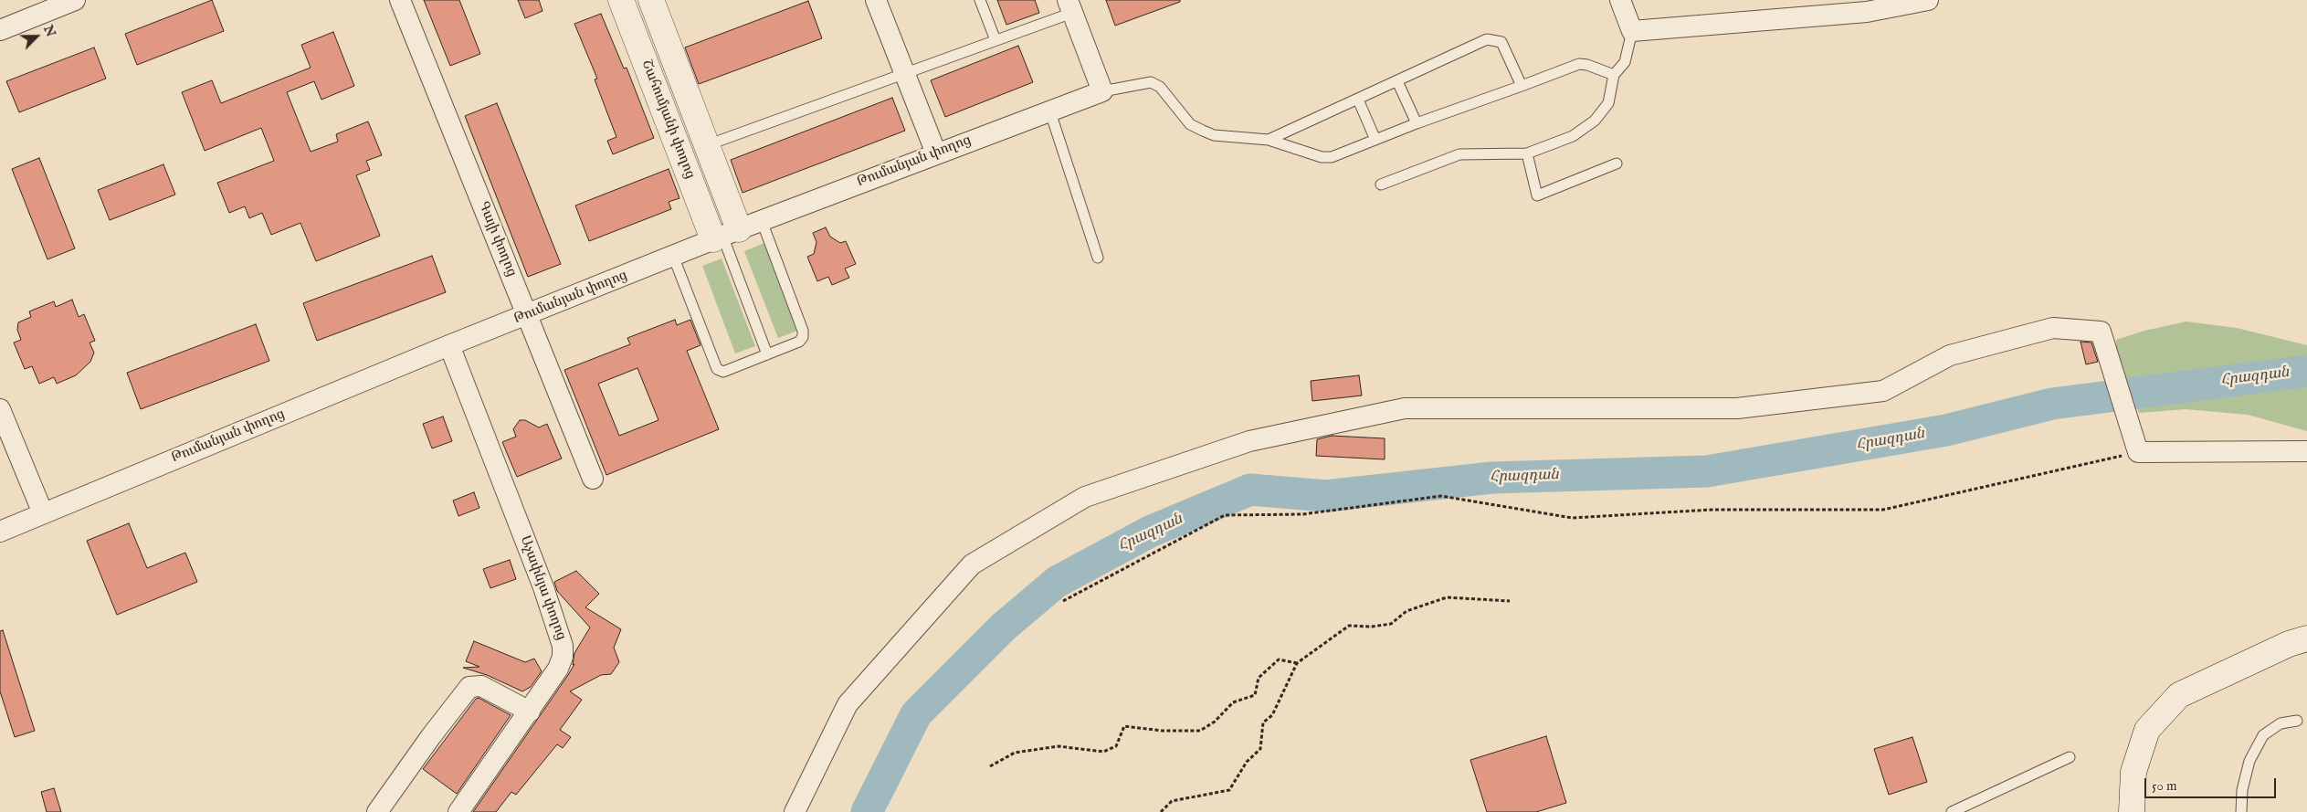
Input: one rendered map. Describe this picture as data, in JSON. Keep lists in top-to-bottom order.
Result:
{
  "streets": {
    "street": [
      "Շահումյանի փողոց",
      "Թումանյան փողոց",
      "Գայի փողոց",
      "Աչափնյա փողոց"
    ]
  },
  "crossings": [
    ["Շահումյանի փողոց", "Թումանյան փողոց"],
    ["Թումանյան փողոց", "Գայի փողոց"],
    ["Թումանյան փողոց", "Աչափնյա փողոց"]
  ],
  "water": ["Հրազդան"],
  "scale_bar": "50 m",
  "north": "top right"
}
